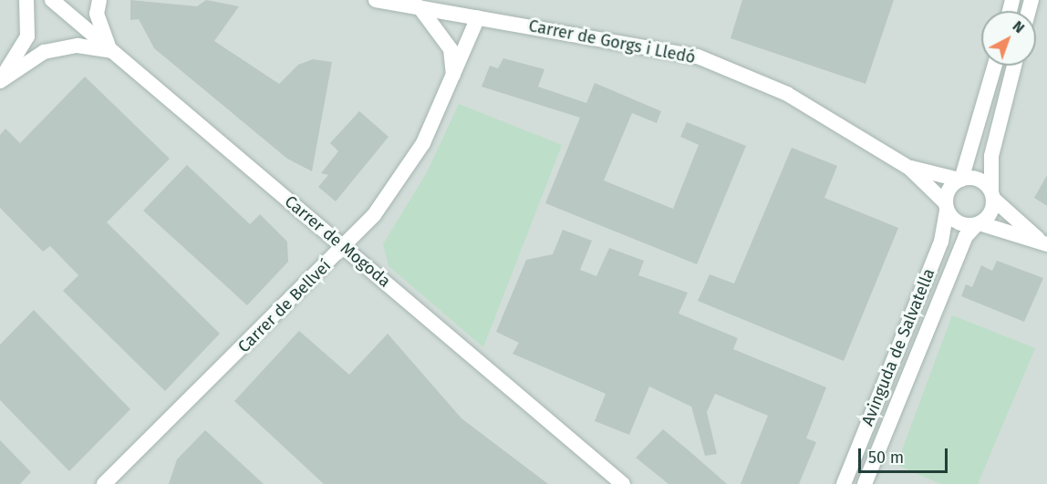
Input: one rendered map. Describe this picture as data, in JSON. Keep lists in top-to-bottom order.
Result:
{
  "streets": {
    "street": [
      "Carrer de Gorgs i Lledó",
      "Carrer de Mogoda",
      "Carrer de Bellveí",
      "Avinguda de Salvatella"
    ]
  },
  "crossings": [
    ["Carrer de Gorgs i Lledó", "Carrer de Bellveí"],
    ["Carrer de Gorgs i Lledó", "Avinguda de Salvatella"],
    ["Carrer de Mogoda", "Carrer de Bellveí"]
  ],
  "scale_bar": "50 m",
  "north": "top right"
}
